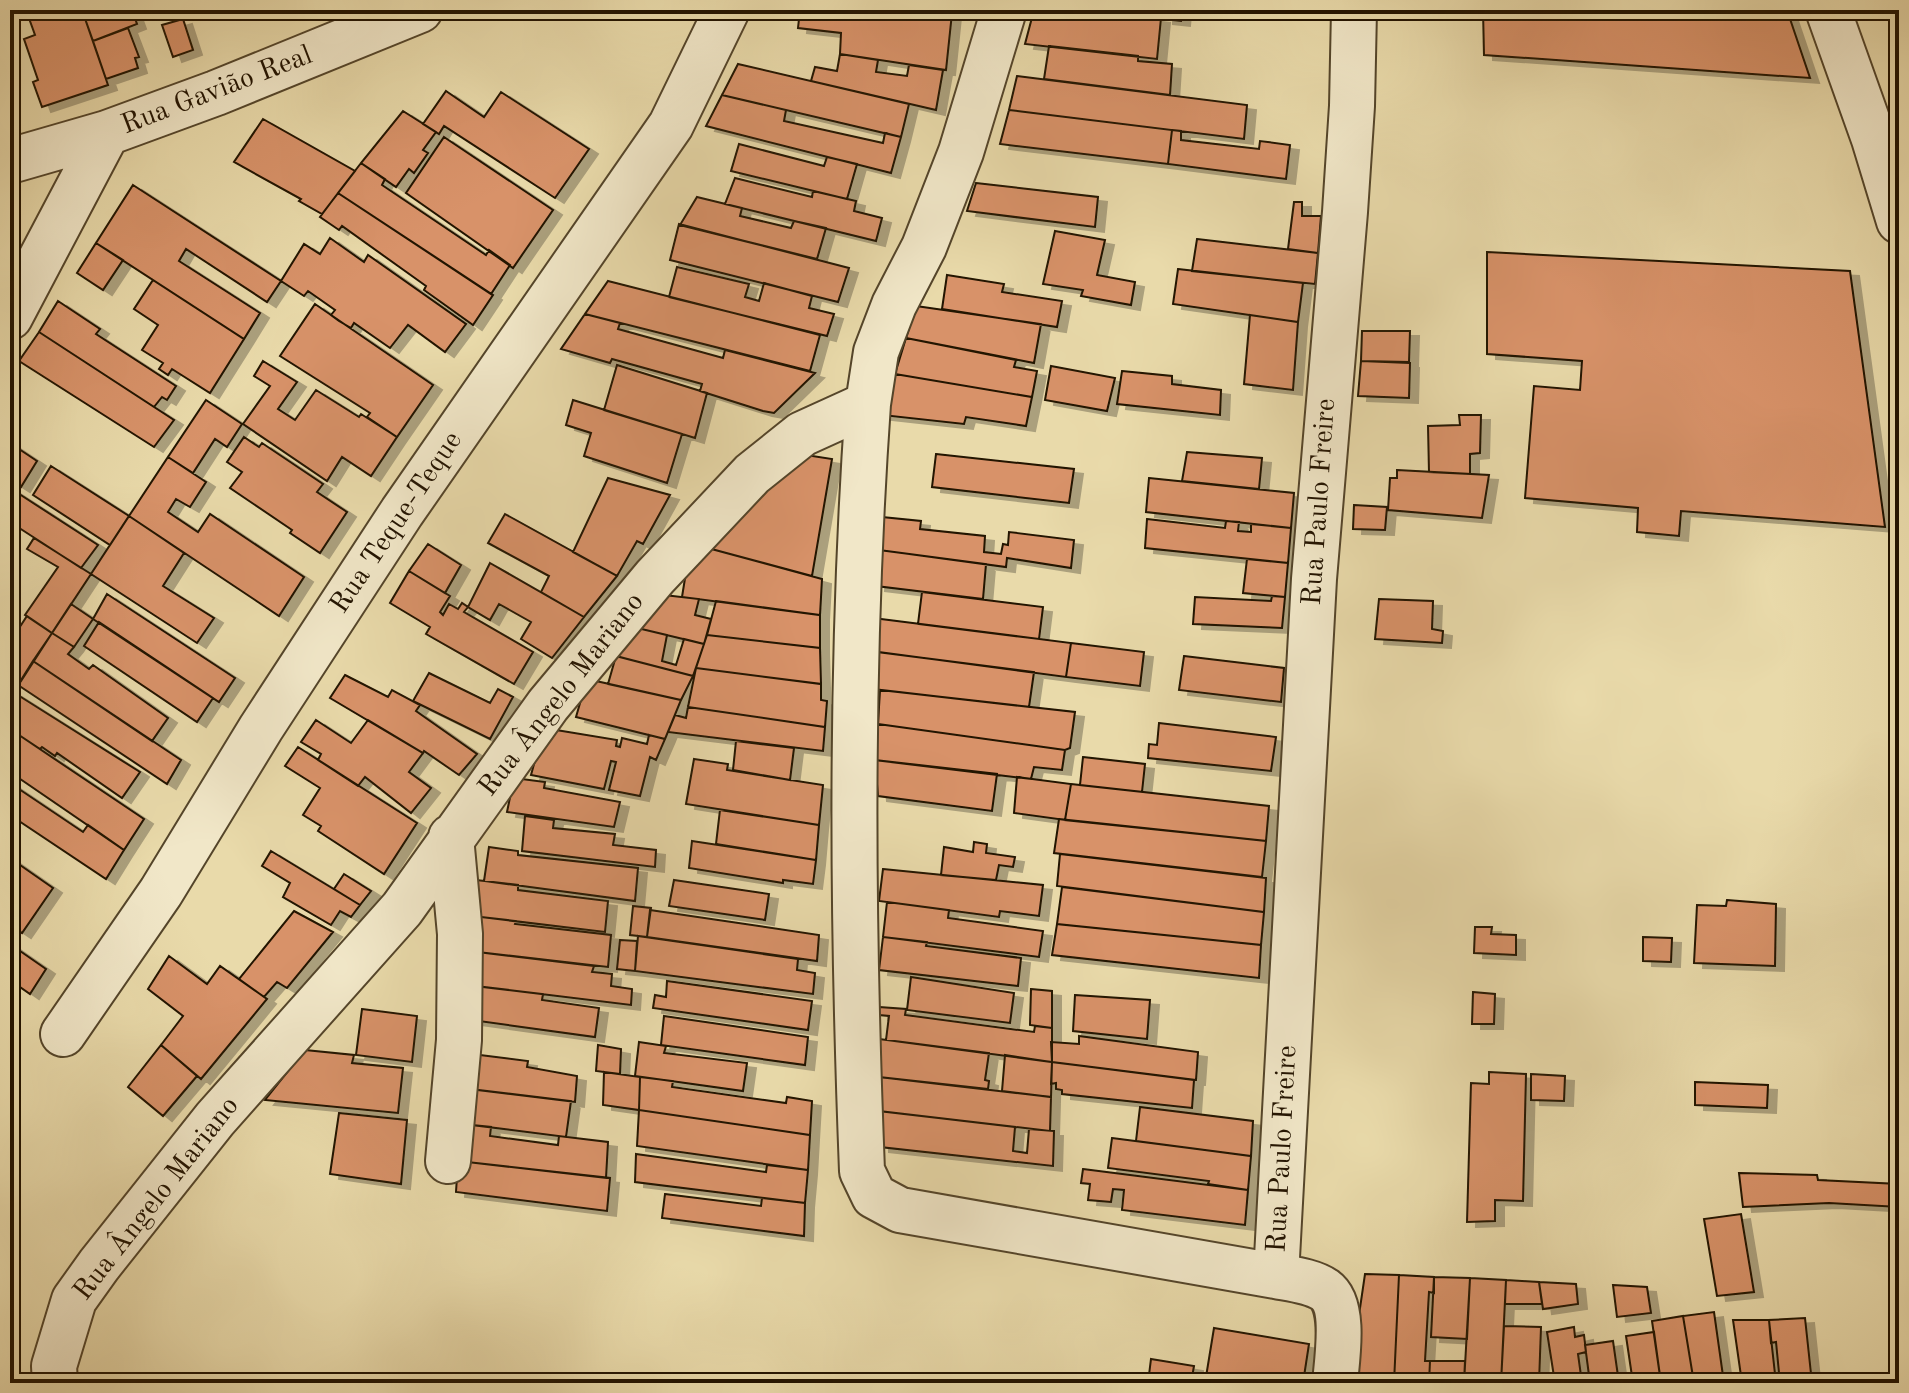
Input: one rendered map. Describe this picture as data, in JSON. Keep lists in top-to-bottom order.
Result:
{
  "streets": {
    "street": [
      "Rua Gavião Real",
      "Rua Paulo Freire",
      "Rua Teque-Teque",
      "Rua Ângelo Mariano"
    ]
  },
  "crossings": [
    ["Rua Paulo Freire", "Rua Ângelo Mariano"]
  ]
}
